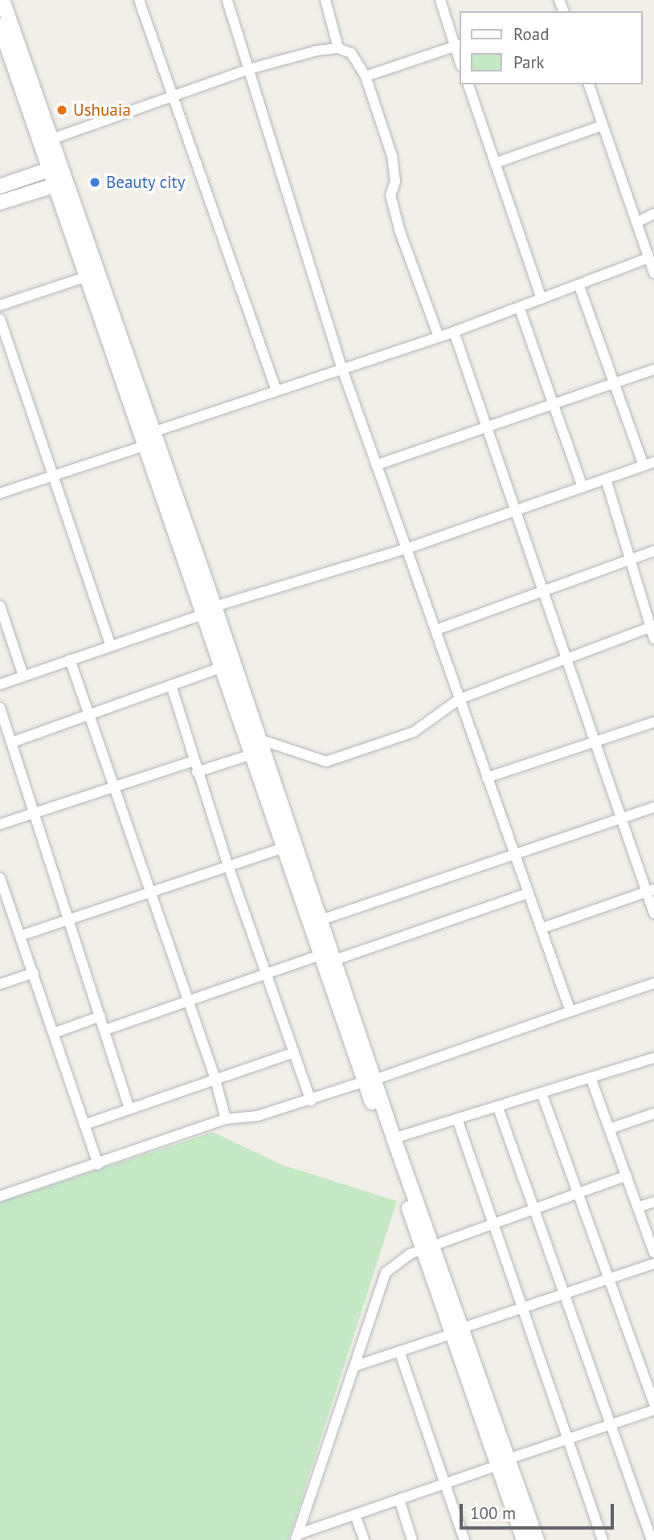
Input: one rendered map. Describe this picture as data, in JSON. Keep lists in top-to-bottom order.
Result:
{
  "places": ["Ushuaia", "Beauty city"],
  "legend": ["Road", "Park"],
  "scale_bar": "100 m"
}
